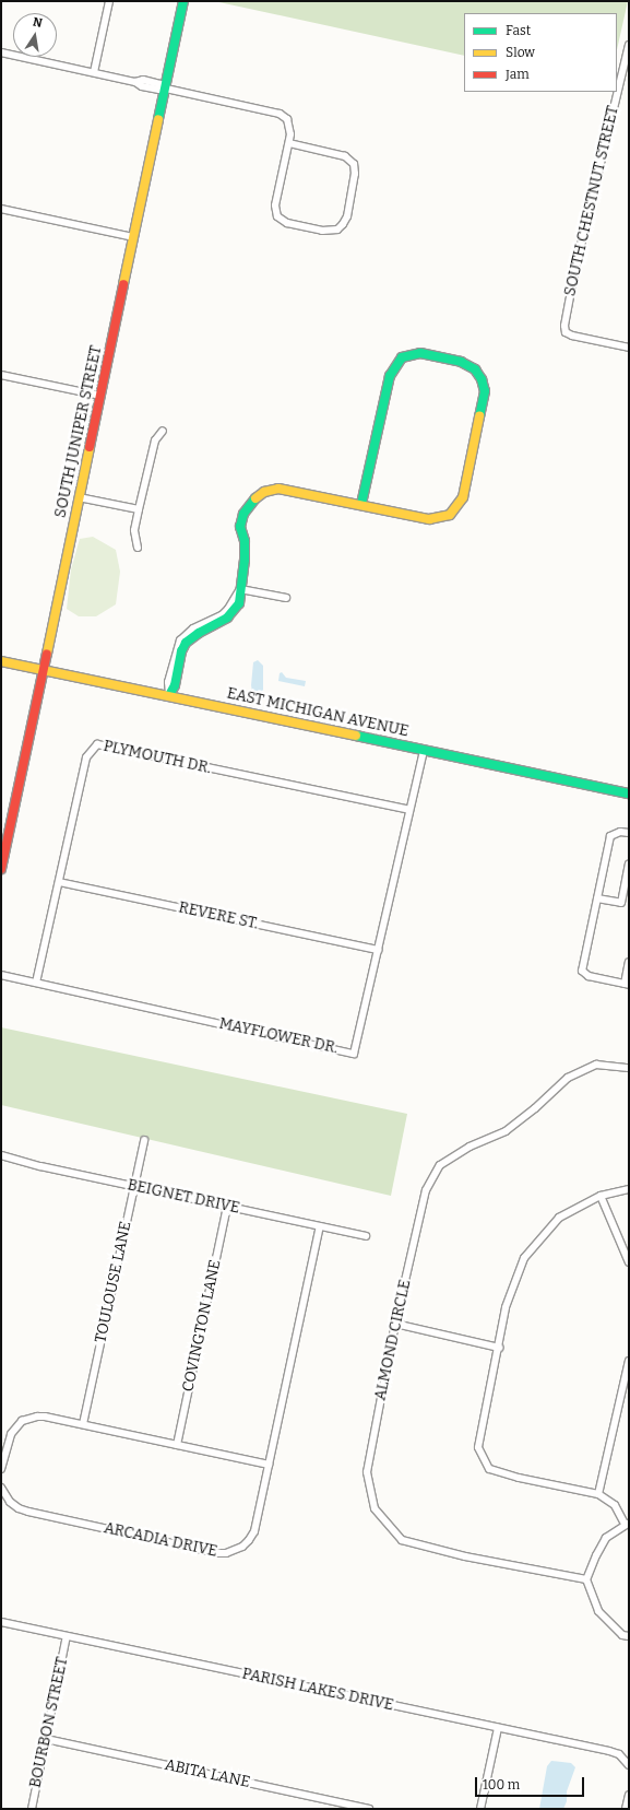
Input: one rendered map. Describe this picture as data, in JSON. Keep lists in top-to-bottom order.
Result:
{
  "streets": {
    "street": [
      "SOUTH CHESTNUT STREET",
      "SOUTH JUNIPER STREET",
      "EAST MICHIGAN AVENUE",
      "PLYMOUTH DR.",
      "REVERE ST.",
      "MAYFLOWER DR.",
      "BEIGNET DRIVE",
      "TOULOUSE LANE",
      "COVINGTON LANE",
      "ALMOND CIRCLE",
      "ARCADIA DRIVE",
      "PARISH LAKES DRIVE",
      "BOURBON STREET",
      "ABITA LANE"
    ]
  },
  "crossings": [
    ["SOUTH JUNIPER STREET", "EAST MICHIGAN AVENUE"],
    ["EAST MICHIGAN AVENUE", "MAYFLOWER DR."],
    ["PLYMOUTH DR.", "REVERE ST."],
    ["PLYMOUTH DR.", "MAYFLOWER DR."],
    ["REVERE ST.", "MAYFLOWER DR."],
    ["BEIGNET DRIVE", "TOULOUSE LANE"],
    ["BEIGNET DRIVE", "COVINGTON LANE"],
    ["BEIGNET DRIVE", "ARCADIA DRIVE"],
    ["PARISH LAKES DRIVE", "BOURBON STREET"],
    ["BOURBON STREET", "ABITA LANE"]
  ],
  "legend": ["Fast", "Slow", "Jam"],
  "scale_bar": "100 m",
  "north": "top"
}
